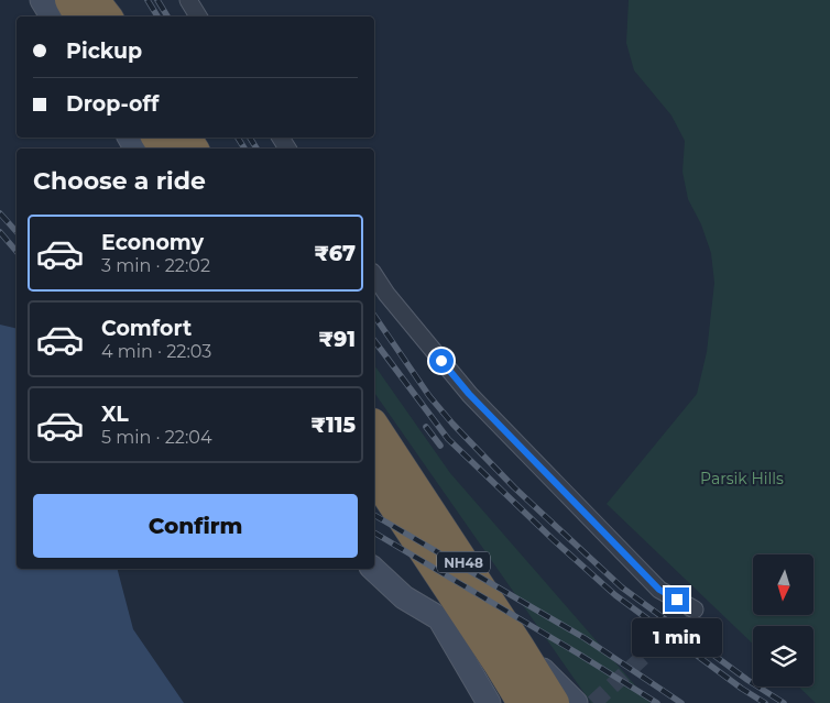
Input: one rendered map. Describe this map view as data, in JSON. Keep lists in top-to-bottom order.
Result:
{
  "streets": {
    "highway": ["NH48"]
  },
  "parks": ["Parsik Hills"],
  "north": "bottom",
  "page": {
    "banner": ["Pickup", "Drop-off"],
    "heading": "Choose a ride",
    "list": [
      {
        "name": "Economy",
        "note": "3 min · 22:02",
        "value": "₹67"
      },
      {
        "name": "Comfort",
        "note": "4 min · 22:03",
        "value": "₹91"
      },
      {
        "name": "XL",
        "note": "5 min · 22:04",
        "value": "₹115"
      }
    ],
    "buttons": "Confirm",
    "bubble": "1 min"
  }
}
